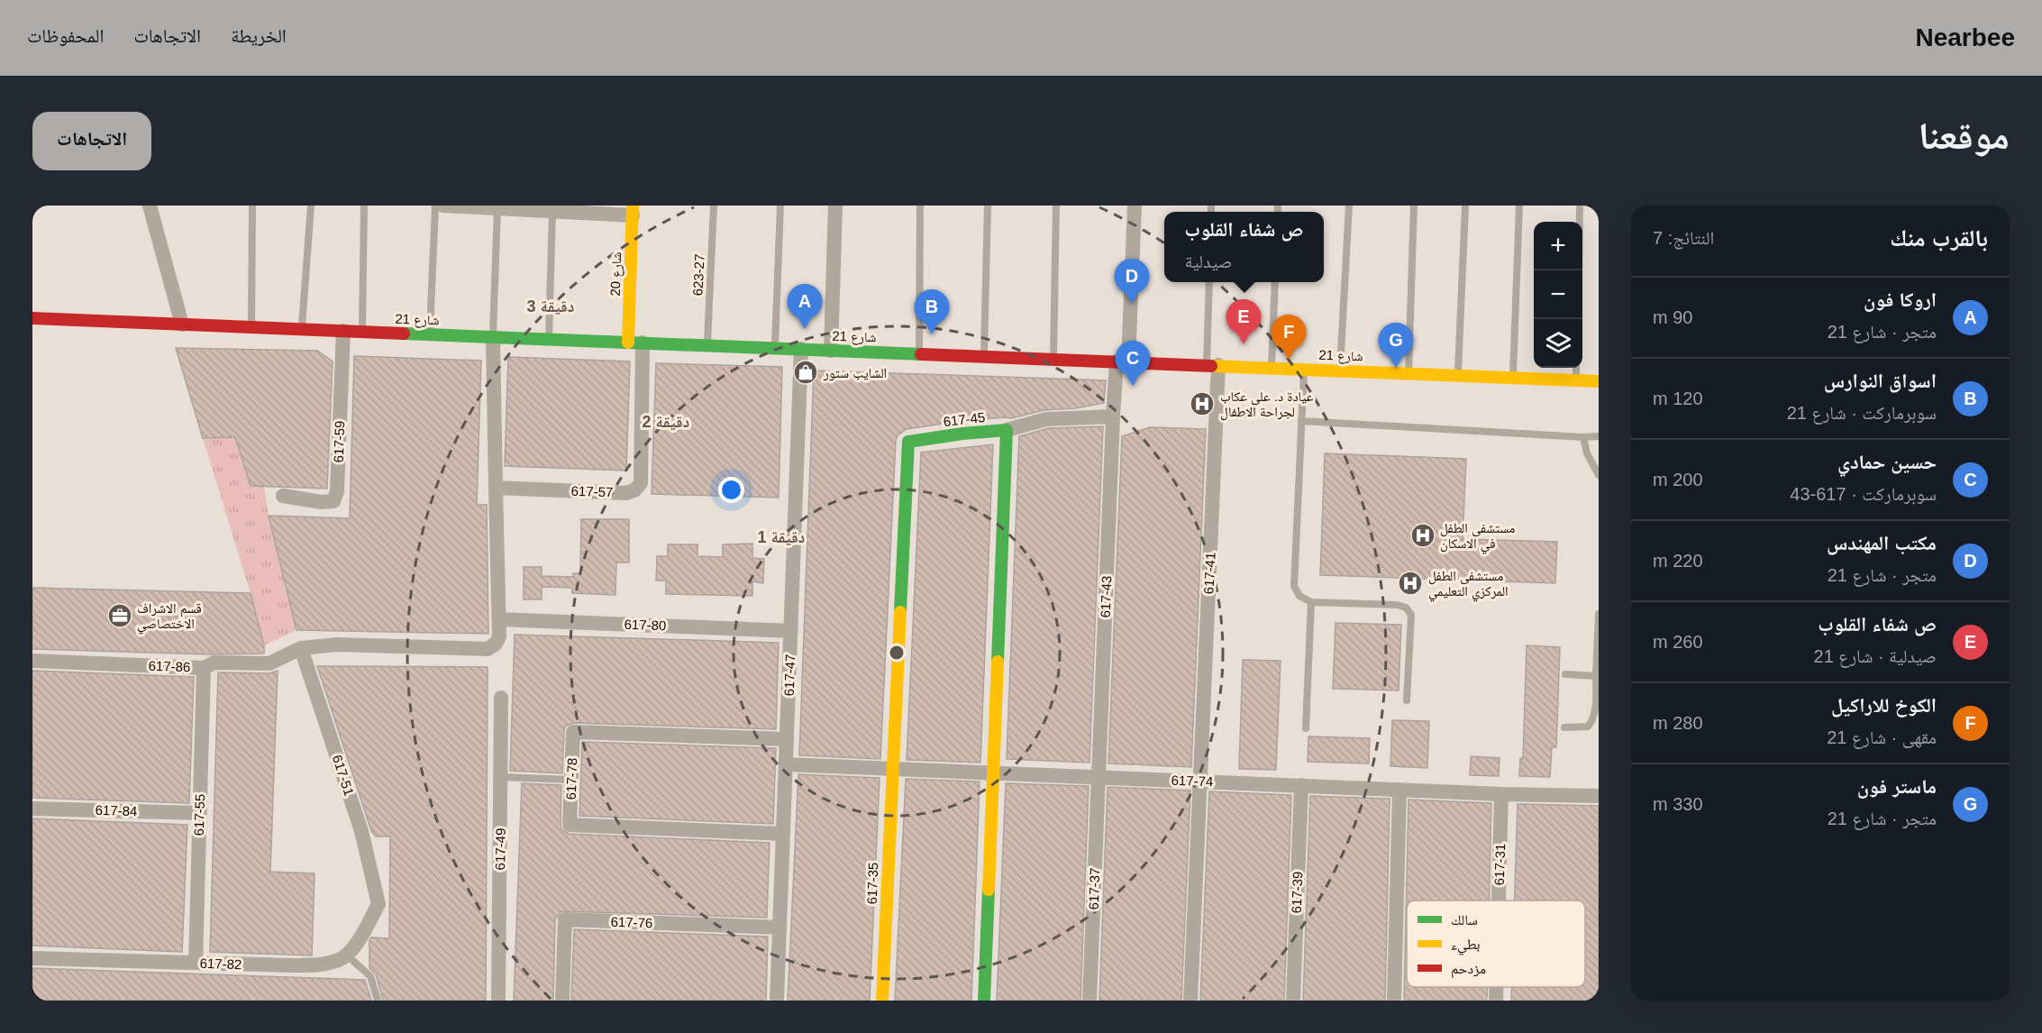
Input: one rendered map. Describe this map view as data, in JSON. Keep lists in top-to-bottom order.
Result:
{
  "streets": {
    "street": [
      "شارع 20",
      "شارع 21",
      "617-45",
      "617-59",
      "617-57",
      "617-41",
      "617-43",
      "617-80",
      "617-86",
      "617-47",
      "617-51",
      "617-78",
      "617-74",
      "617-84",
      "617-55",
      "617-49",
      "617-31",
      "617-35",
      "617-37",
      "617-39",
      "617-76",
      "617-82"
    ],
    "lane": ["623-27"]
  },
  "crossings": [
    ["شارع 20", "شارع 21"],
    ["شارع 20", "617-57"],
    ["623-27", "شارع 21"],
    ["شارع 21", "617-59"],
    ["شارع 21", "617-57"],
    ["شارع 21", "617-41"],
    ["شارع 21", "617-43"],
    ["شارع 21", "617-47"],
    ["617-45", "617-74"],
    ["617-45", "617-35"],
    ["617-41", "617-74"],
    ["617-43", "617-74"],
    ["617-43", "617-37"],
    ["617-80", "617-47"],
    ["617-86", "617-51"],
    ["617-86", "617-55"],
    ["617-47", "617-78"],
    ["617-47", "617-74"],
    ["617-47", "617-76"],
    ["617-51", "617-82"],
    ["617-74", "617-31"],
    ["617-74", "617-35"],
    ["617-74", "617-37"],
    ["617-74", "617-39"],
    ["617-84", "617-55"],
    ["617-55", "617-82"]
  ],
  "places": {
    "shop": ["الشايب ستور"],
    "hospital": ["عيادة د. علي عكاب لجراحة الاطفال", "مستشفى الطفل في الاسكان", "مستشفى الطفل المركزي التعليمي"],
    "office": ["قسم الاشراف الاختصاصي"]
  },
  "legend": ["سالك", "بطيء", "مزدحم"],
  "page": {
    "header": "Nearbee",
    "nav": ["الخريطة", "الاتجاهات", "المحفوظات"],
    "title": "موقعنا",
    "buttons": "الاتجاهات",
    "heading": ["بالقرب منك", "النتائج: 7"],
    "popup": ["ص شفاء القلوب", "صيدلية"],
    "map_buttons": ["+", "−"],
    "pins": [
      "D",
      "A",
      "B",
      "E",
      "F",
      "G",
      "C"
    ],
    "list": [
      {
        "mark": "A",
        "name": "اروكا فون",
        "note": "متجر · شارع 21",
        "value": "90 m"
      },
      {
        "mark": "B",
        "name": "اسواق النوارس",
        "note": "سوبرماركت · شارع 21",
        "value": "120 m"
      },
      {
        "mark": "C",
        "name": "حسين حمادي",
        "note": "سوبرماركت · 617-43",
        "value": "200 m"
      },
      {
        "mark": "D",
        "name": "مكتب المهندس",
        "note": "متجر · شارع 21",
        "value": "220 m"
      },
      {
        "mark": "E",
        "name": "ص شفاء القلوب",
        "note": "صيدلية · شارع 21",
        "value": "260 m"
      },
      {
        "mark": "F",
        "name": "الكوخ للاراكيل",
        "note": "مقهى · شارع 21",
        "value": "280 m"
      },
      {
        "mark": "G",
        "name": "ماستر فون",
        "note": "متجر · شارع 21",
        "value": "330 m"
      }
    ]
  },
  "rings": ["3 دقيقة", "2 دقيقة", "1 دقيقة"]
}
